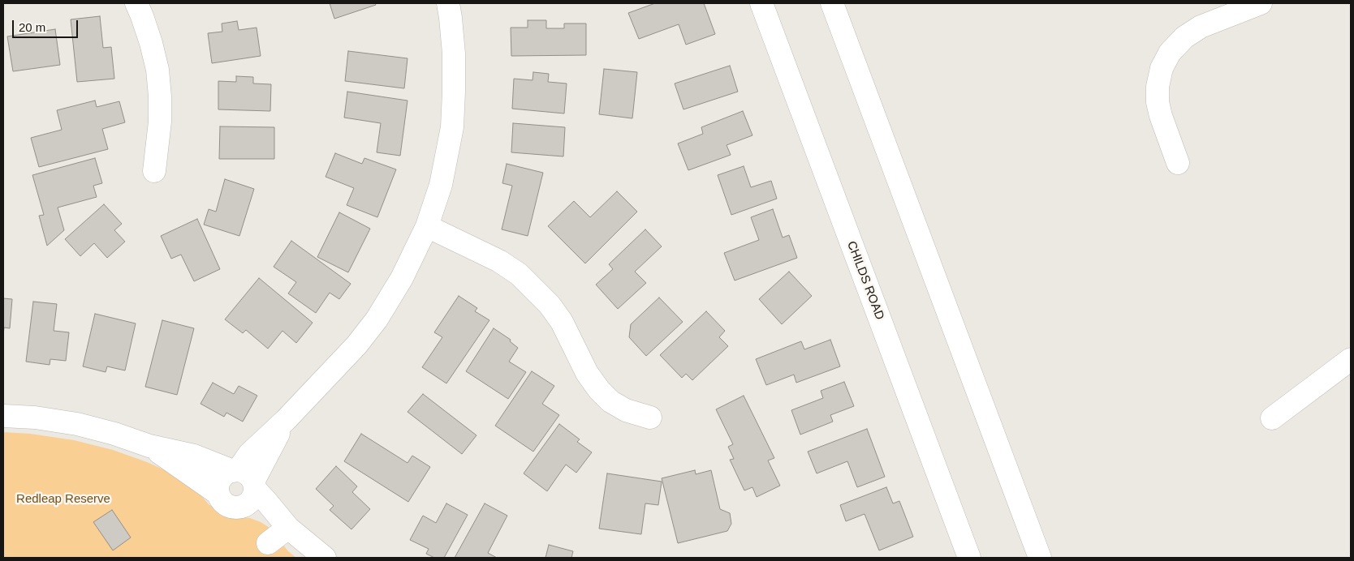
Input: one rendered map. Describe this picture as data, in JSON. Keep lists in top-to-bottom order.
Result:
{
  "streets": {
    "street": ["CHILDS ROAD"]
  },
  "parks": ["Redleap Reserve"],
  "scale_bar": "20 m"
}
